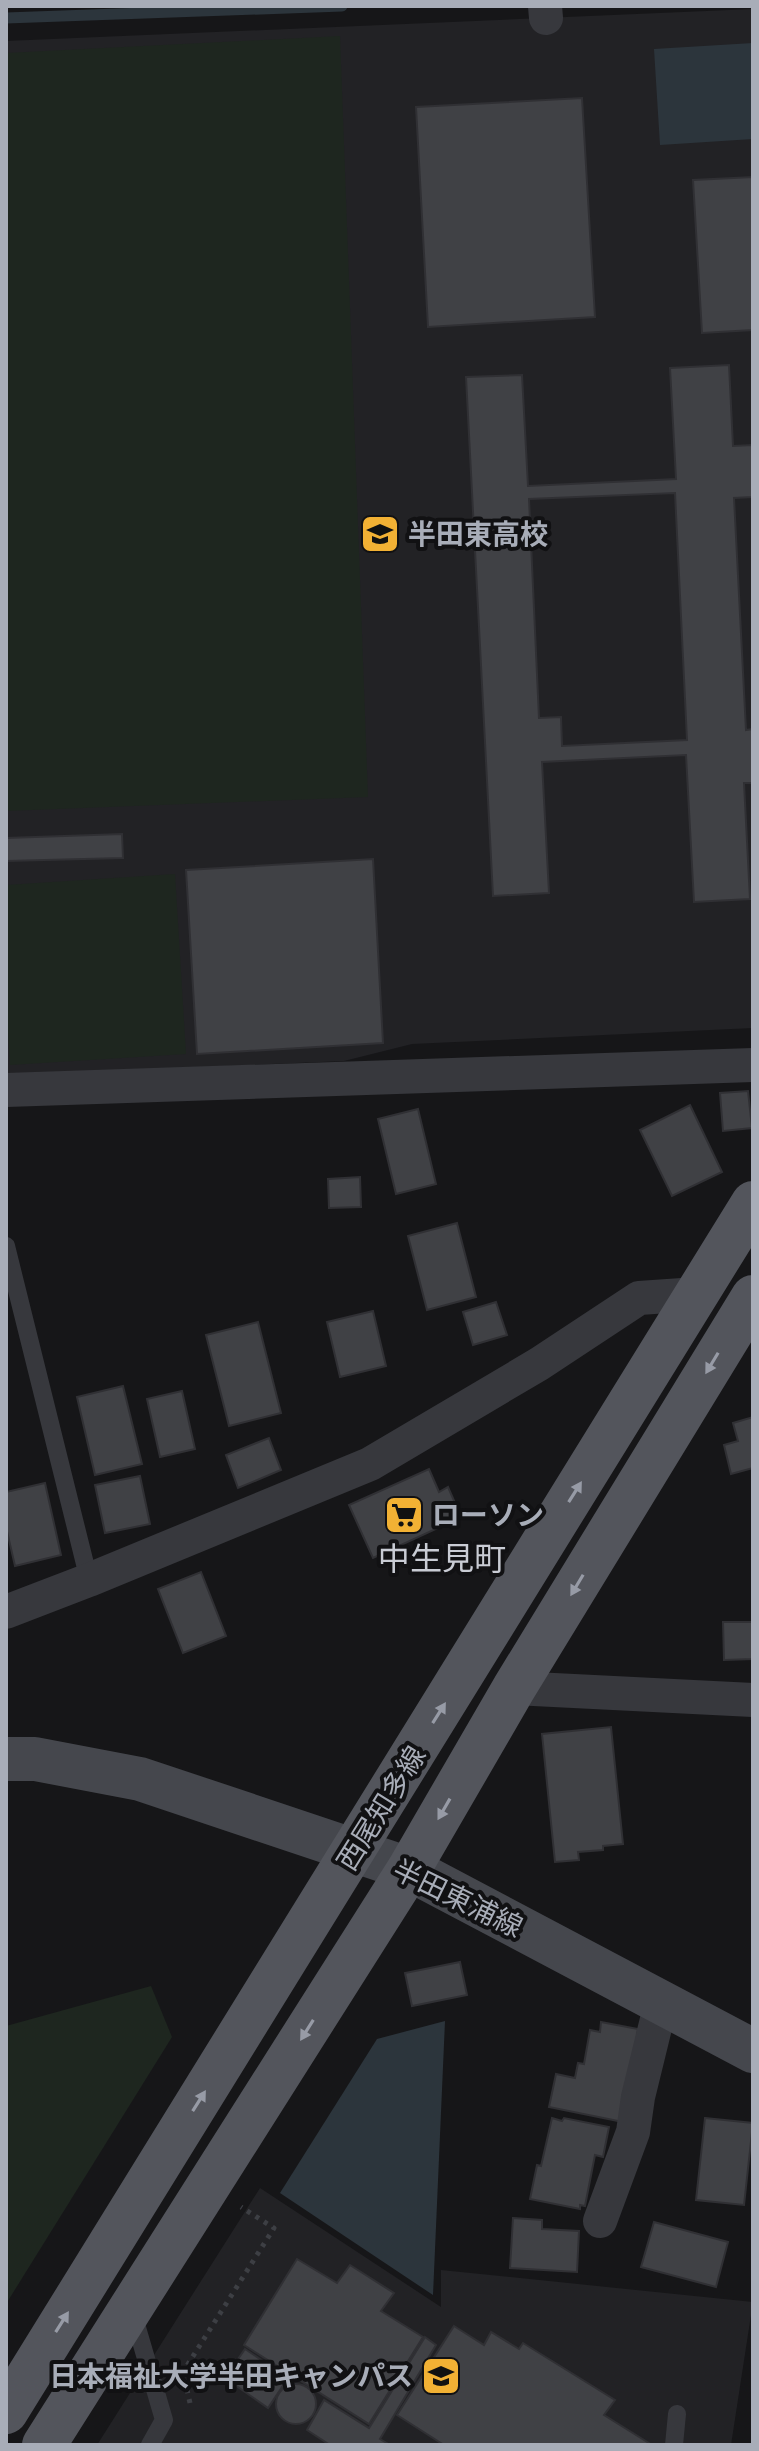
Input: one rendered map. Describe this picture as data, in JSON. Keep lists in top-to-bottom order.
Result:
{
  "streets": {
    "main road": ["西尾知多線", "半田東浦線"]
  },
  "crossings": [
    ["西尾知多線", "半田東浦線"]
  ],
  "districts": ["中生見町"],
  "places": {
    "school or university": ["半田東高校", "日本福祉大学半田キャンパス"],
    "supermarket": ["ローソン"]
  }
}
